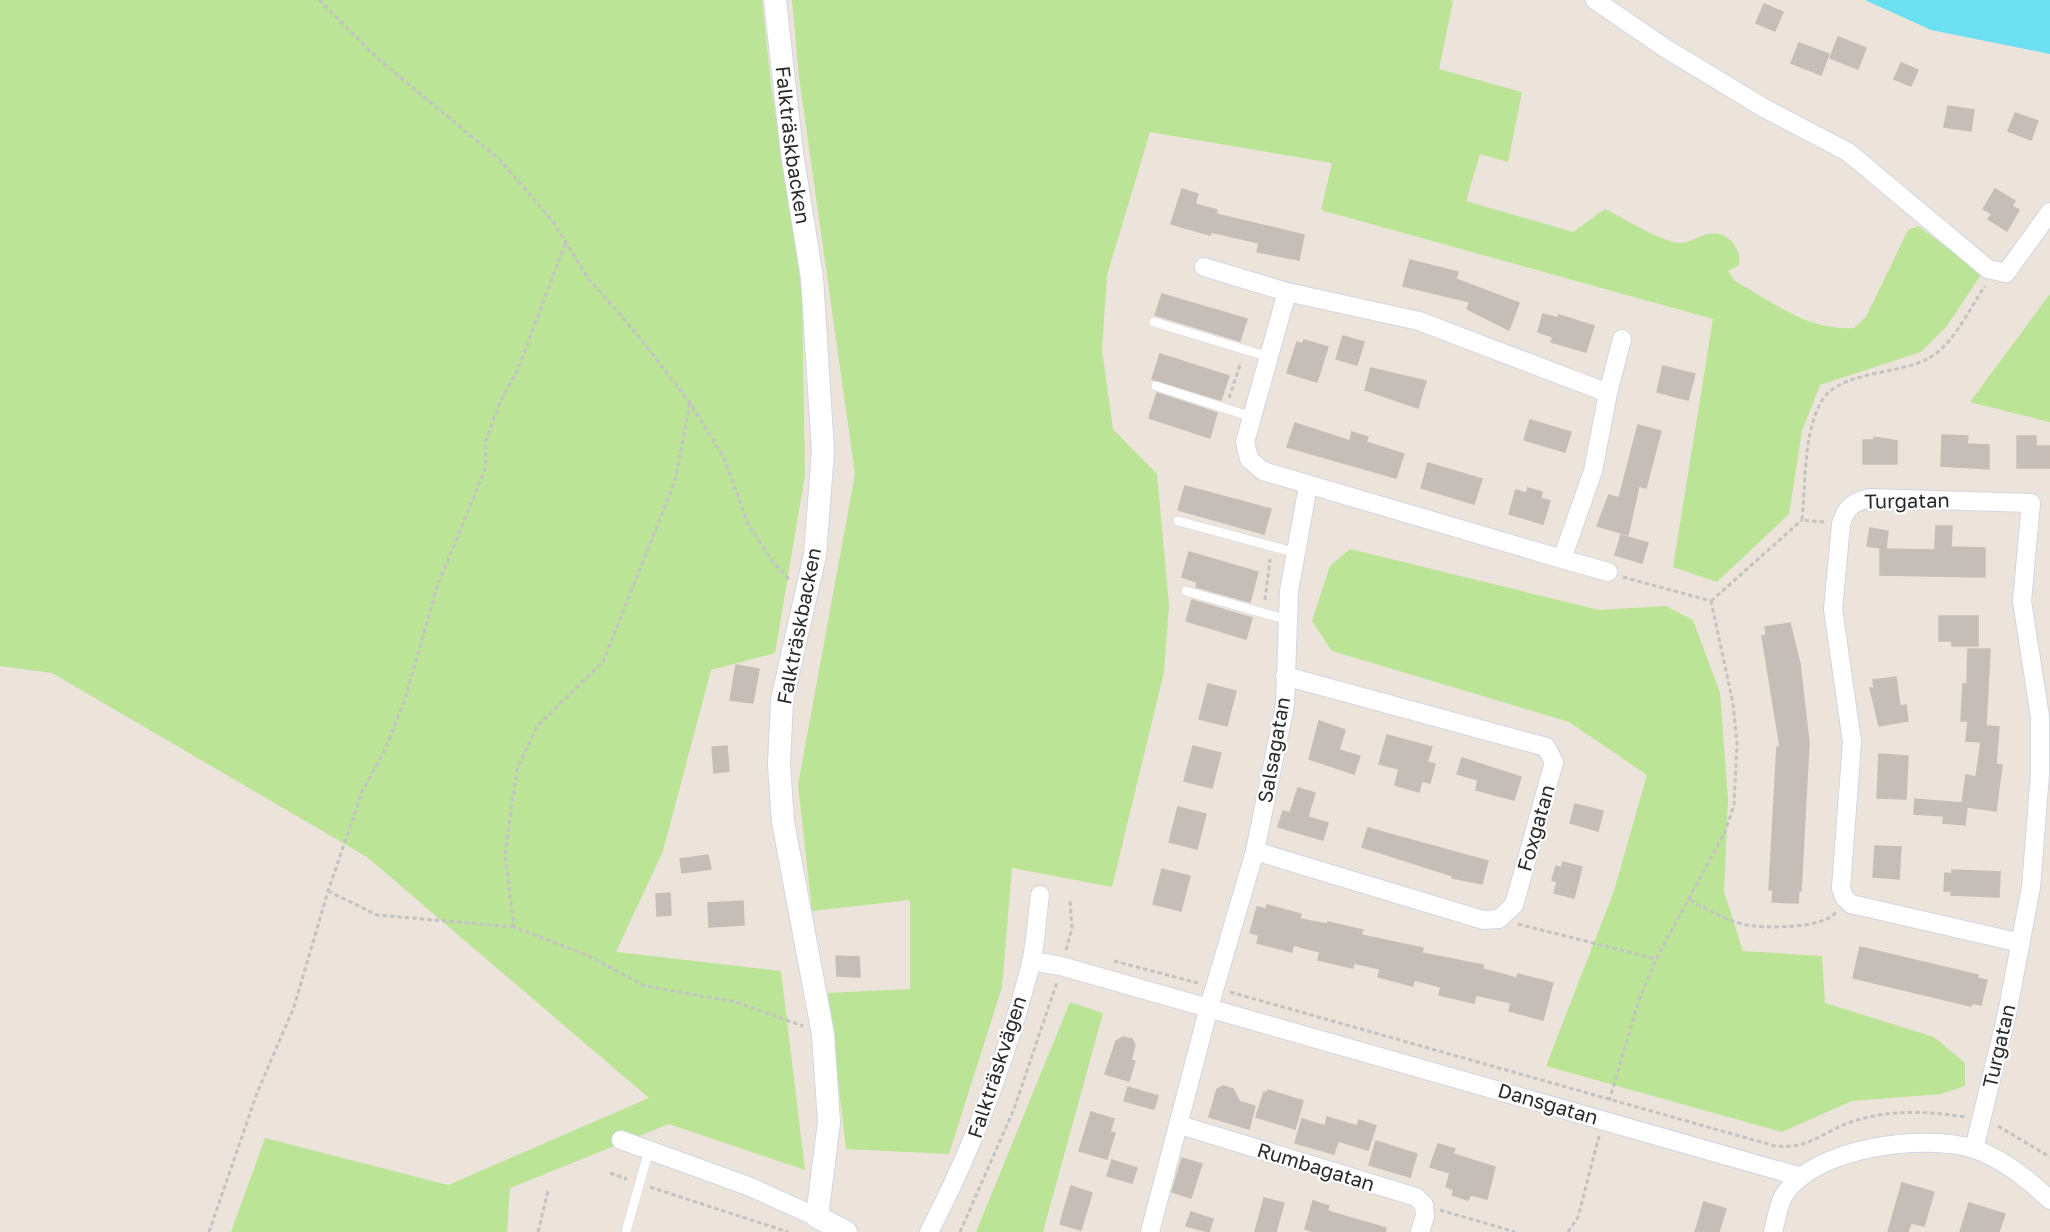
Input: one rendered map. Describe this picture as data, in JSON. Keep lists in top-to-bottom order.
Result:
{
  "streets": {
    "street": [
      "Falkträskbacken",
      "Turgatan",
      "Salsagatan",
      "Foxgatan",
      "Falkträskvägen",
      "Dansgatan",
      "Rumbagatan"
    ]
  },
  "crossings": [
    ["Salsagatan", "Foxgatan"],
    ["Salsagatan", "Dansgatan"],
    ["Falkträskvägen", "Dansgatan"]
  ]
}
